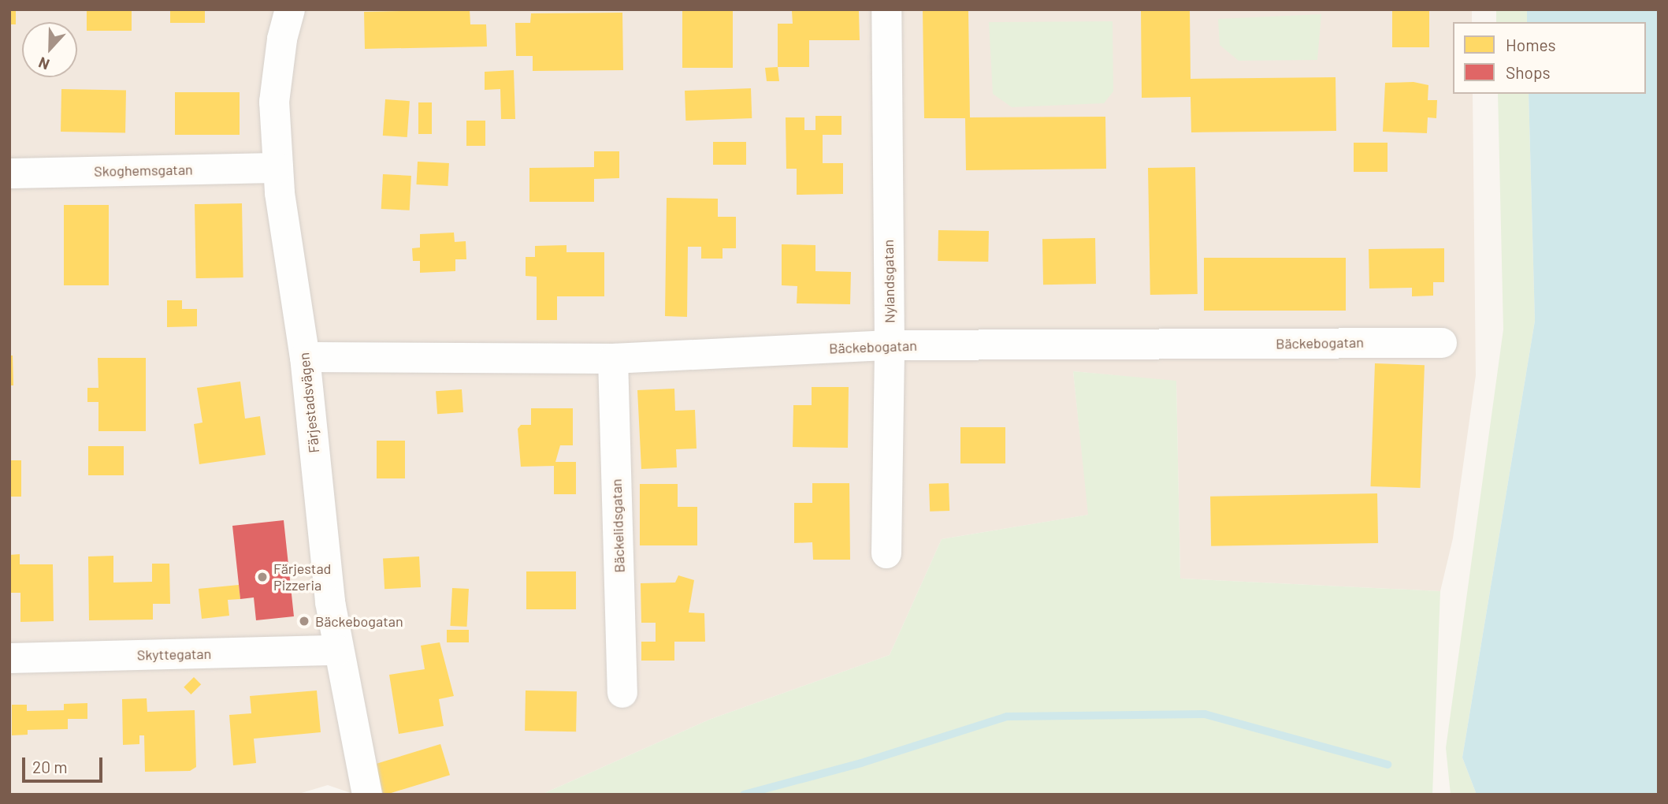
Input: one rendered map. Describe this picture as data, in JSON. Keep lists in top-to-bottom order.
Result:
{
  "streets": {
    "street": [
      "Skoghemsgatan",
      "Nylandsgatan",
      "Bäckebogatan",
      "Färjestadsvägen",
      "Bäckelidsgatan",
      "Skyttegatan"
    ]
  },
  "crossings": [
    ["Skoghemsgatan", "Färjestadsvägen"],
    ["Nylandsgatan", "Bäckebogatan"],
    ["Bäckebogatan", "Färjestadsvägen"],
    ["Bäckebogatan", "Bäckelidsgatan"],
    ["Färjestadsvägen", "Skyttegatan"]
  ],
  "places": ["Färjestad Pizzeria", "Bäckebogatan"],
  "legend": ["Homes", "Shops"],
  "scale_bar": "20 m",
  "north": "bottom"
}
